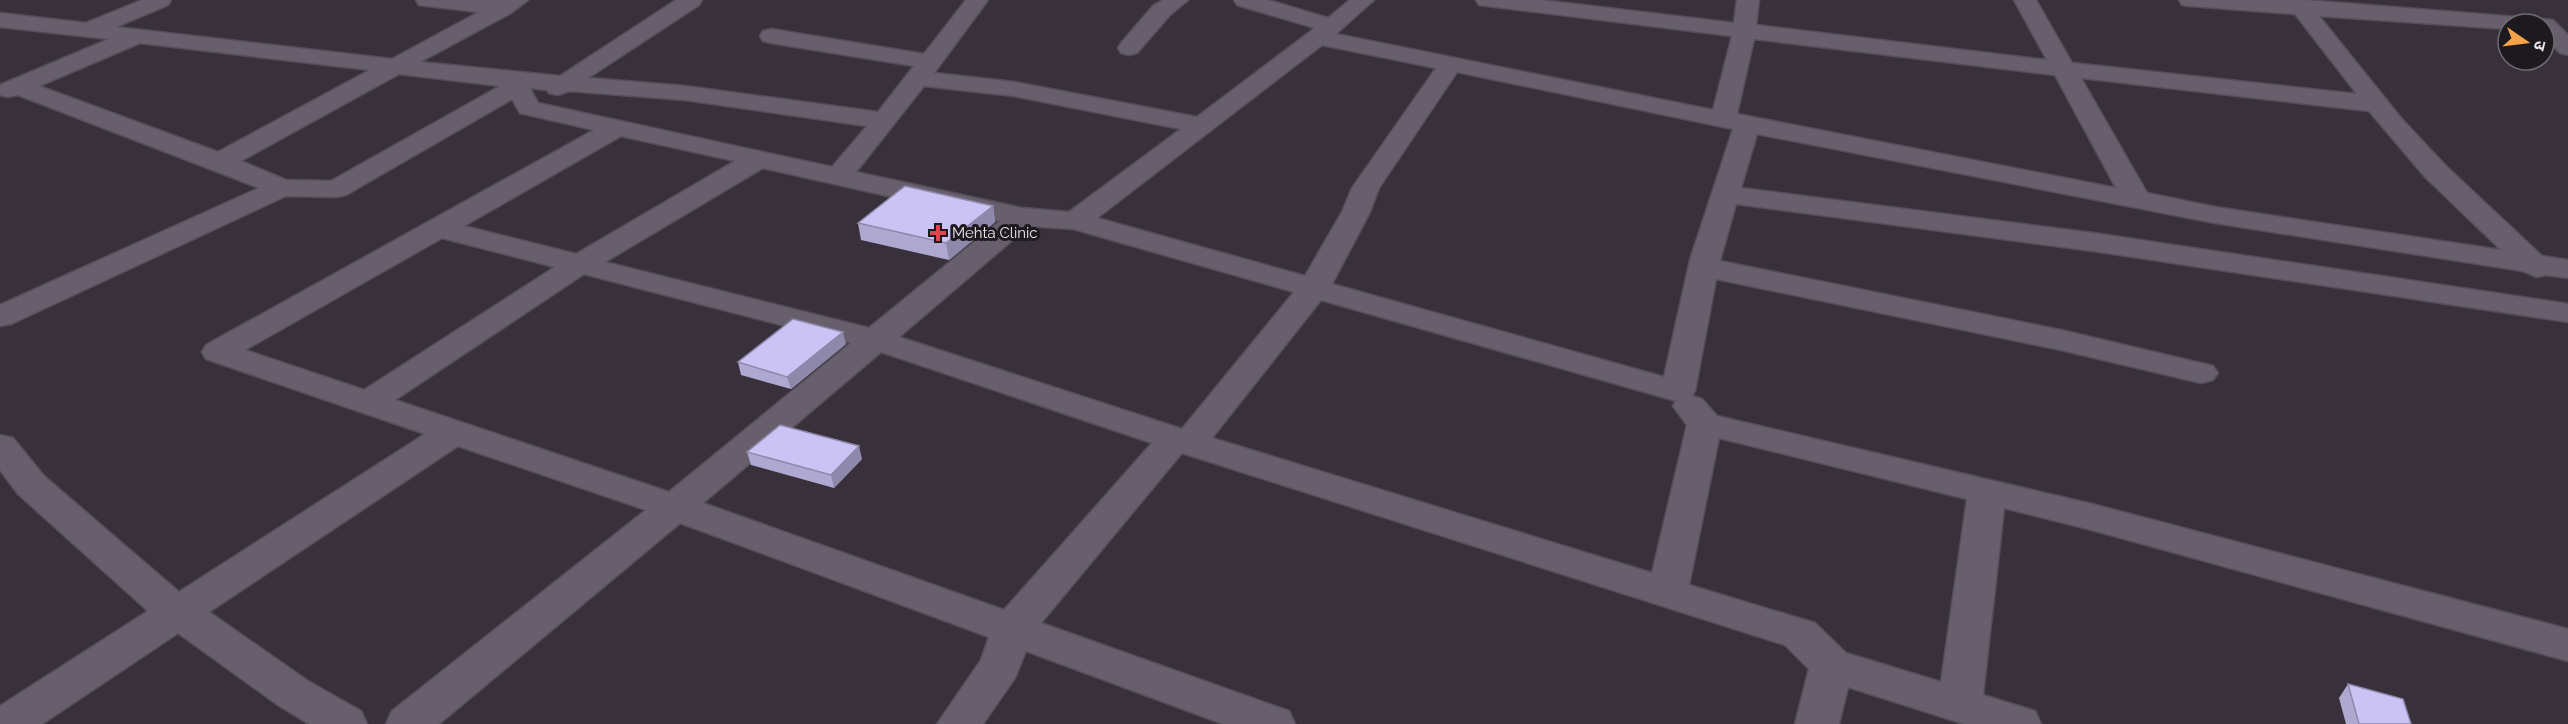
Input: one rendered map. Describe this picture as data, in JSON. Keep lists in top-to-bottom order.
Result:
{
  "places": {
    "health": ["Mehta Clinic"]
  },
  "north": "right"
}
